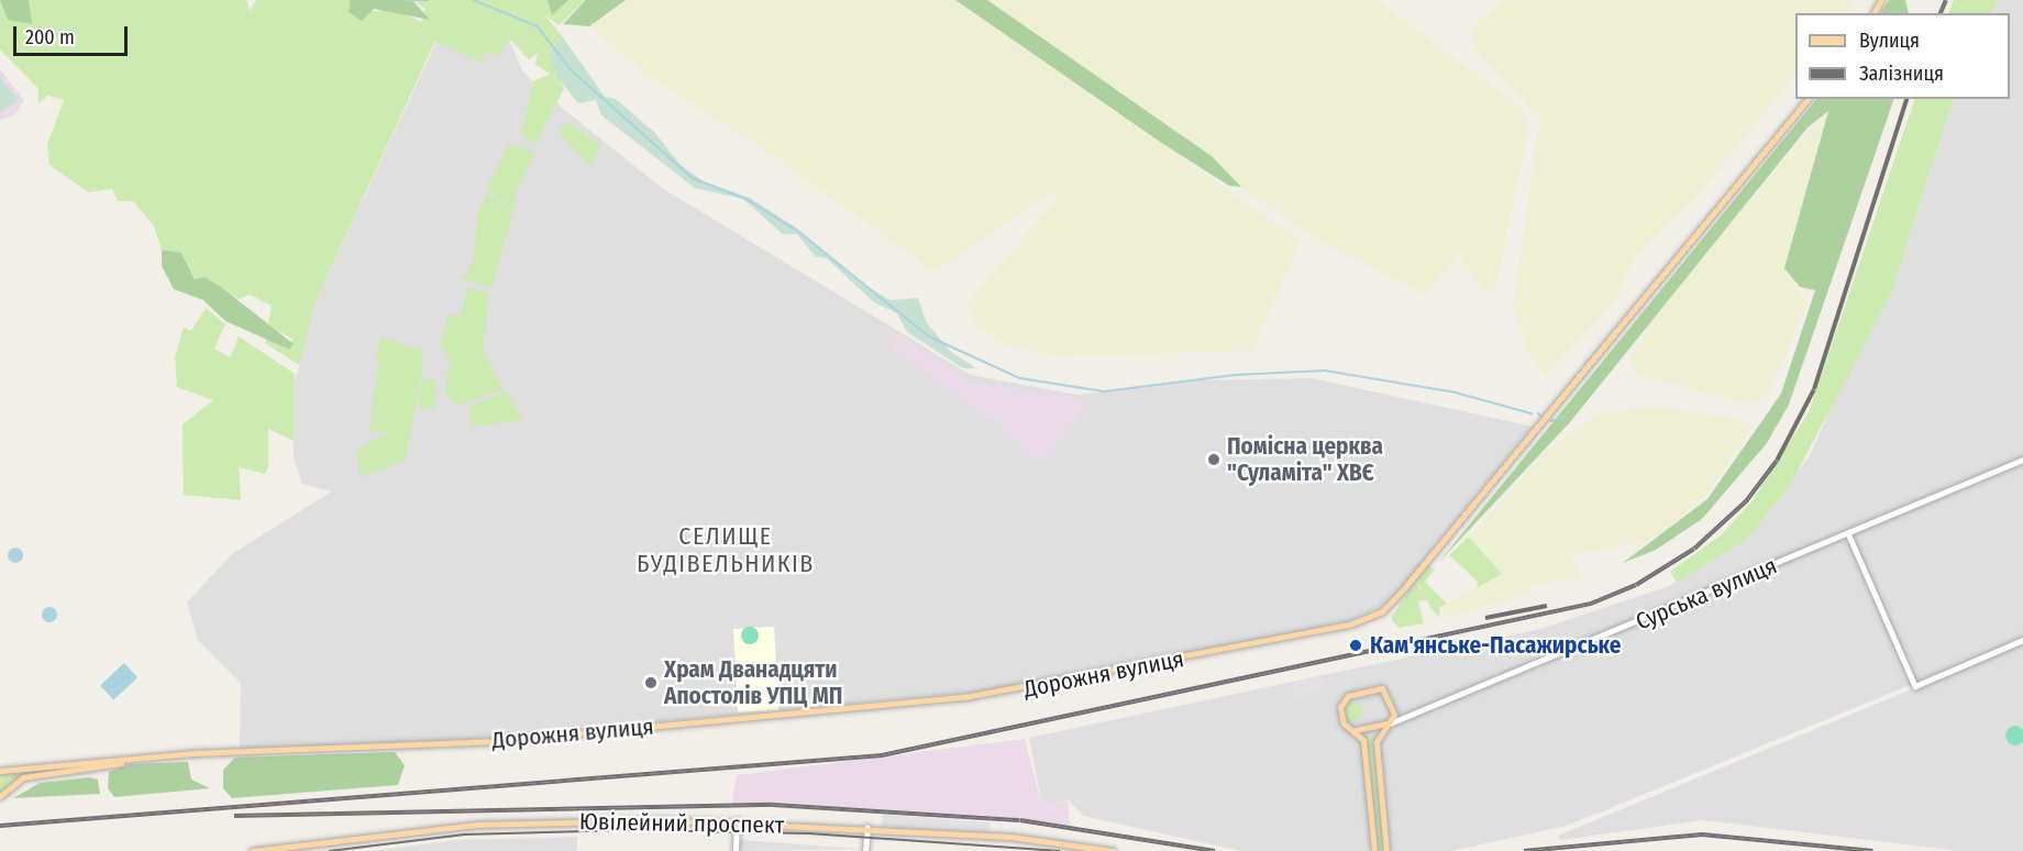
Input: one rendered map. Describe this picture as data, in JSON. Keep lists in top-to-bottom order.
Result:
{
  "streets": {
    "main road": ["Дорожня вулиця", "Ювілейний проспект"],
    "street": ["Сурська вулиця"]
  },
  "districts": ["СЕЛИЩЕ БУДІВЕЛЬНИКІВ"],
  "places": ["Помісна церква \"Суламіта\" ХВЄ", "Кам'янське-Пасажирське", "Храм Дванадцяти Апостолів УПЦ МП"],
  "legend": ["Вулиця", "Залізниця"],
  "scale_bar": "200 m"
}
